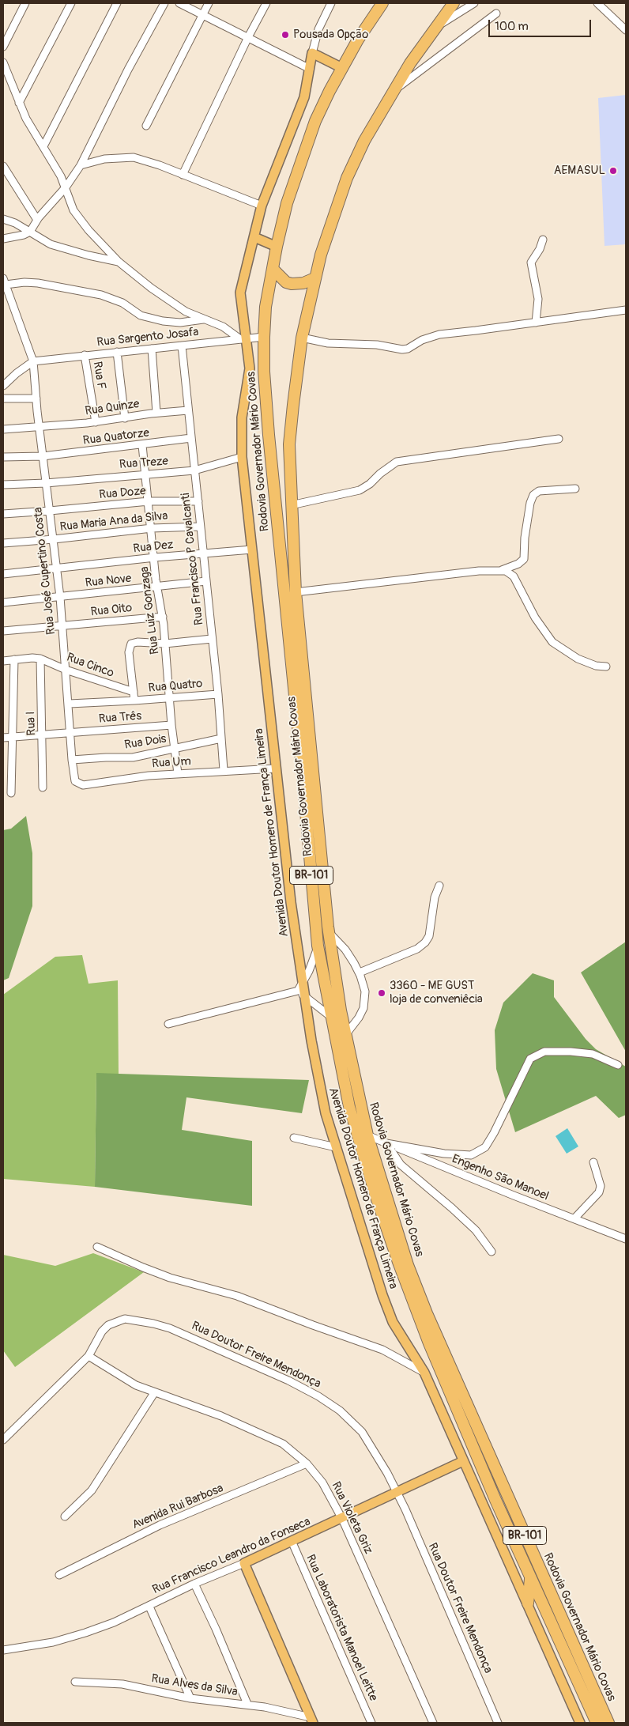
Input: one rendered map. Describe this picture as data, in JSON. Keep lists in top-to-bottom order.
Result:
{
  "streets": {
    "highway": ["Rodovia Governador Mário Covas", "BR-101"],
    "main road": ["Avenida Doutor Homero de França Limeira", "Rua Francisco Leandro da Fonseca"],
    "street": [
      "Rua Sargento Josafa",
      "Rua F",
      "Rua Quinze",
      "Rua Quatorze",
      "Rua Treze",
      "Rua Doze",
      "Rua Maria Ana da Silva",
      "Rua Dez",
      "Rua Francisco P Cavalcanti",
      "Rua José Cupertino Costa",
      "Rua Nove",
      "Rua Oito",
      "Rua Luiz Gonzaga",
      "Rua Cinco",
      "Rua Quatro",
      "Rua Três",
      "Rua I",
      "Rua Dois",
      "Rua Um",
      "Engenho São Manoel",
      "Rua Doutor Freire Mendonça",
      "Avenida Rui Barbosa",
      "Rua Violeta Griz",
      "Rua Laboratorista Manoel Leitte",
      "Rua Alves da Silva"
    ]
  },
  "crossings": [
    ["Rua Sargento Josafa", "Rua F"],
    ["Rua Sargento Josafa", "Rodovia Governador Mário Covas"],
    ["Rua Sargento Josafa", "Rua Francisco P Cavalcanti"],
    ["Rua Sargento Josafa", "Rua José Cupertino Costa"],
    ["Rua Sargento Josafa", "Avenida Doutor Homero de França Limeira"],
    ["Rua F", "Rua Quinze"],
    ["Rua Quinze", "Rua Francisco P Cavalcanti"],
    ["Rua Quinze", "Rua José Cupertino Costa"],
    ["Rua Quatorze", "Rua Francisco P Cavalcanti"],
    ["Rua Quatorze", "Rua José Cupertino Costa"],
    ["Rua Quatorze", "Rua Luiz Gonzaga"],
    ["Rodovia Governador Mário Covas", "Engenho São Manoel"],
    ["Rua Treze", "Rua Francisco P Cavalcanti"],
    ["Rua Treze", "Rua José Cupertino Costa"],
    ["Rua Treze", "Rua Luiz Gonzaga"],
    ["Rua Treze", "Avenida Doutor Homero de França Limeira"],
    ["Rua Doze", "Rua Francisco P Cavalcanti"],
    ["Rua Doze", "Rua José Cupertino Costa"],
    ["Rua Doze", "Rua Luiz Gonzaga"],
    ["Rua Maria Ana da Silva", "Rua Francisco P Cavalcanti"],
    ["Rua Maria Ana da Silva", "Rua José Cupertino Costa"],
    ["Rua Maria Ana da Silva", "Rua Luiz Gonzaga"],
    ["Rua Dez", "Rua Francisco P Cavalcanti"],
    ["Rua Dez", "Rua José Cupertino Costa"],
    ["Rua Dez", "Rua Luiz Gonzaga"],
    ["Rua Dez", "Avenida Doutor Homero de França Limeira"],
    ["Rua Francisco P Cavalcanti", "Rua Nove"],
    ["Rua Francisco P Cavalcanti", "Rua Quatro"],
    ["Rua Francisco P Cavalcanti", "Rua Dois"],
    ["Rua Francisco P Cavalcanti", "Rua Um"],
    ["Rua José Cupertino Costa", "Rua Nove"],
    ["Rua José Cupertino Costa", "Rua Oito"],
    ["Rua José Cupertino Costa", "Rua Cinco"],
    ["Rua José Cupertino Costa", "Rua Quatro"],
    ["Rua José Cupertino Costa", "Rua Três"],
    ["Rua José Cupertino Costa", "Rua Dois"],
    ["Rua José Cupertino Costa", "Rua Um"],
    ["Rua Nove", "Rua Luiz Gonzaga"],
    ["Rua Oito", "Rua Luiz Gonzaga"],
    ["Rua Luiz Gonzaga", "Rua Quatro"],
    ["Rua Luiz Gonzaga", "Rua Três"],
    ["Rua Luiz Gonzaga", "Rua Dois"],
    ["Rua Luiz Gonzaga", "Rua Um"],
    ["Rua Cinco", "Rua Quatro"],
    ["Rua Cinco", "Rua I"],
    ["Rua Três", "Rua I"],
    ["Rua Um", "Avenida Doutor Homero de França Limeira"],
    ["Avenida Doutor Homero de França Limeira", "Rua Francisco Leandro da Fonseca"],
    ["Rua Doutor Freire Mendonça", "Rua Violeta Griz"],
    ["Rua Doutor Freire Mendonça", "Rua Francisco Leandro da Fonseca"],
    ["Avenida Rui Barbosa", "Rua Violeta Griz"],
    ["Rua Violeta Griz", "Rua Francisco Leandro da Fonseca"],
    ["Rua Francisco Leandro da Fonseca", "Rua Laboratorista Manoel Leitte"]
  ],
  "places": ["Pousada Opção", "AEMASUL", "3360 - ME GUST loja de conveniêcia"],
  "scale_bar": "100 m"
}
